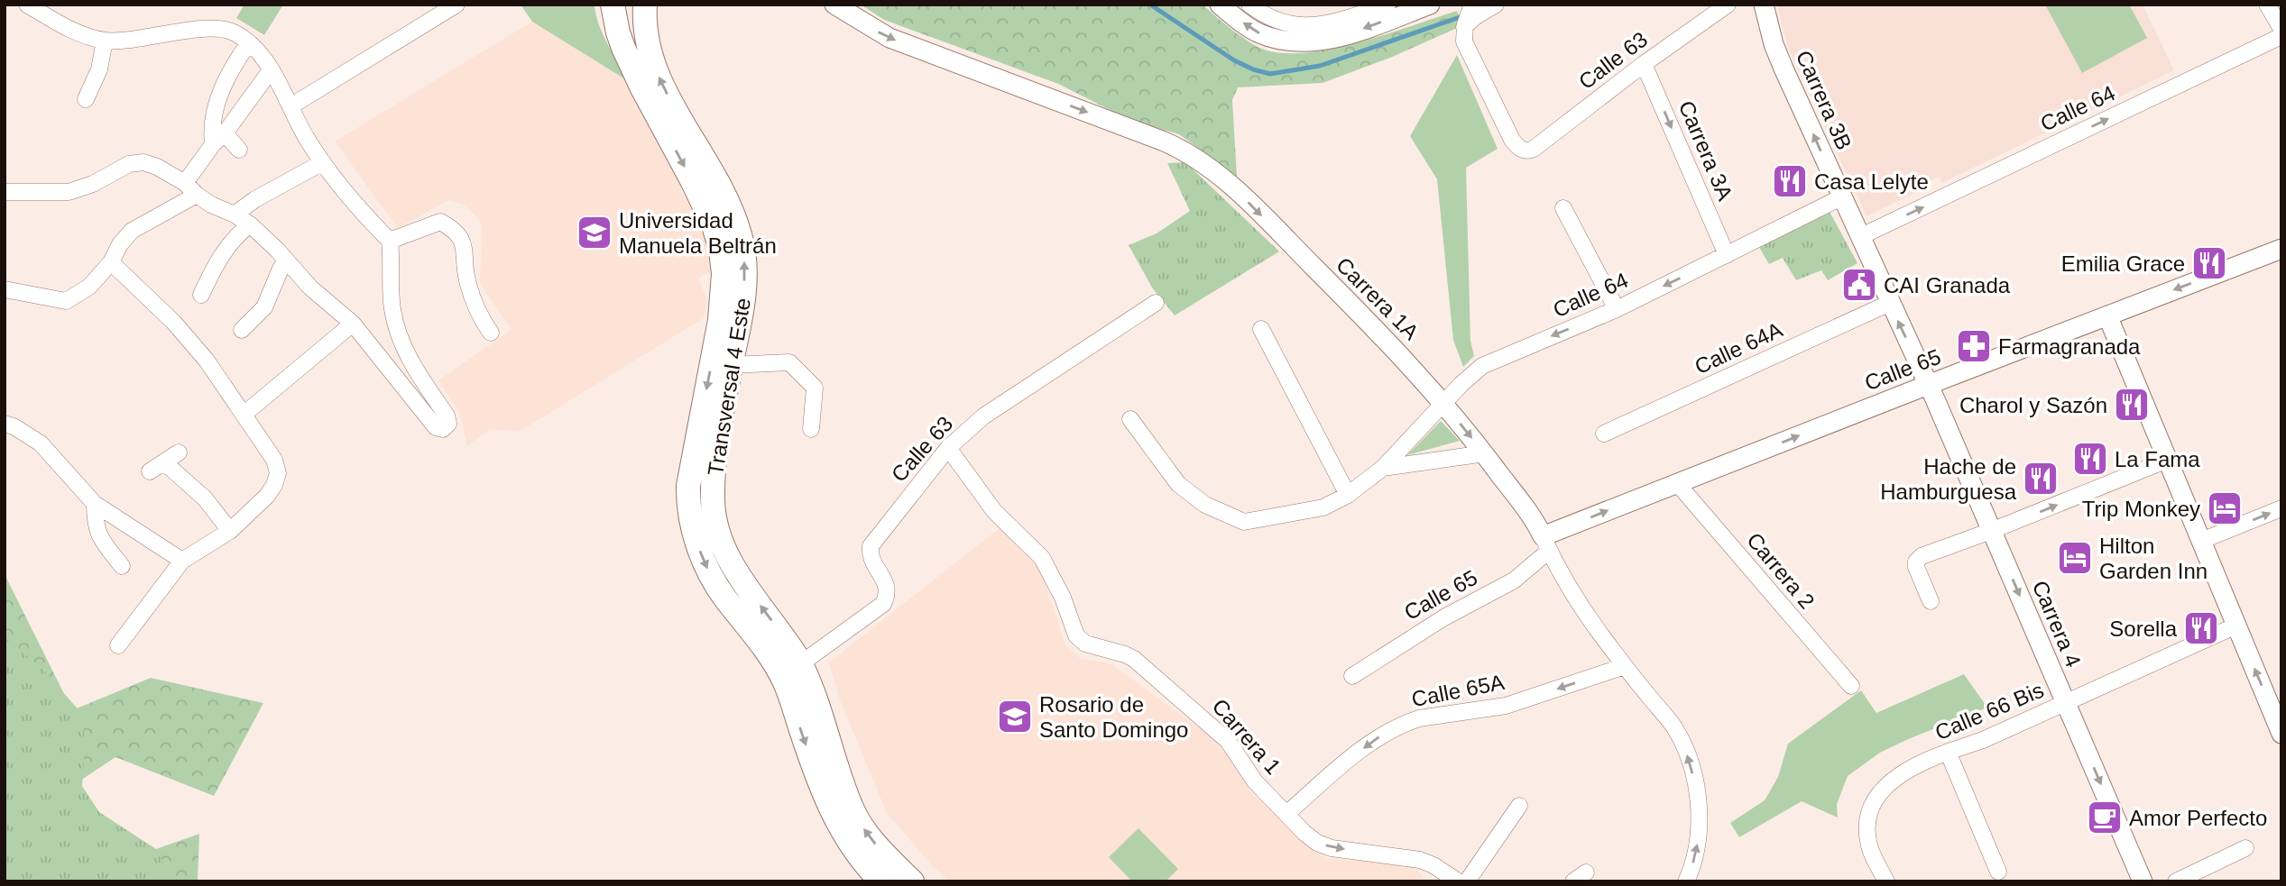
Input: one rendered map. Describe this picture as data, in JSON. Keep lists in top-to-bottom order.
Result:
{
  "streets": {
    "main road": ["Transversal 4 Este"],
    "street": [
      "Calle 63",
      "Carrera 3B",
      "Calle 64",
      "Carrera 3A",
      "Carrera 1A",
      "Calle 64A",
      "Calle 65",
      "Carrera 2",
      "Carrera 4",
      "Calle 65A",
      "Calle 66 Bis",
      "Carrera 1"
    ]
  },
  "crossings": [
    ["Calle 63", "Carrera 3A"],
    ["Calle 63", "Transversal 4 Este"],
    ["Calle 63", "Carrera 1"],
    ["Carrera 3B", "Calle 64"],
    ["Carrera 3B", "Calle 64A"],
    ["Carrera 3B", "Calle 65"],
    ["Carrera 3B", "Carrera 4"],
    ["Calle 64", "Carrera 3A"],
    ["Calle 64", "Carrera 1A"],
    ["Carrera 1A", "Calle 65"],
    ["Carrera 1A", "Calle 65A"],
    ["Calle 65", "Carrera 2"],
    ["Calle 65", "Carrera 4"],
    ["Carrera 4", "Calle 66 Bis"],
    ["Calle 65A", "Carrera 1"]
  ],
  "one_way": ["Carrera 3B", "Calle 65A"],
  "places": {
    "restaurant": [
      "Casa Lelyte",
      "Emilia Grace",
      "Charol y Sazón",
      "La Fama",
      "Hache de Hamburguesa",
      "Sorella"
    ],
    "school or university": ["Universidad Manuela Beltrán", "Rosario de Santo Domingo"],
    "public building": ["CAI Granada"],
    "pharmacy": ["Farmagranada"],
    "hotel": ["Trip Monkey", "Hilton Garden Inn"],
    "cafe": ["Amor Perfecto"]
  }
}
